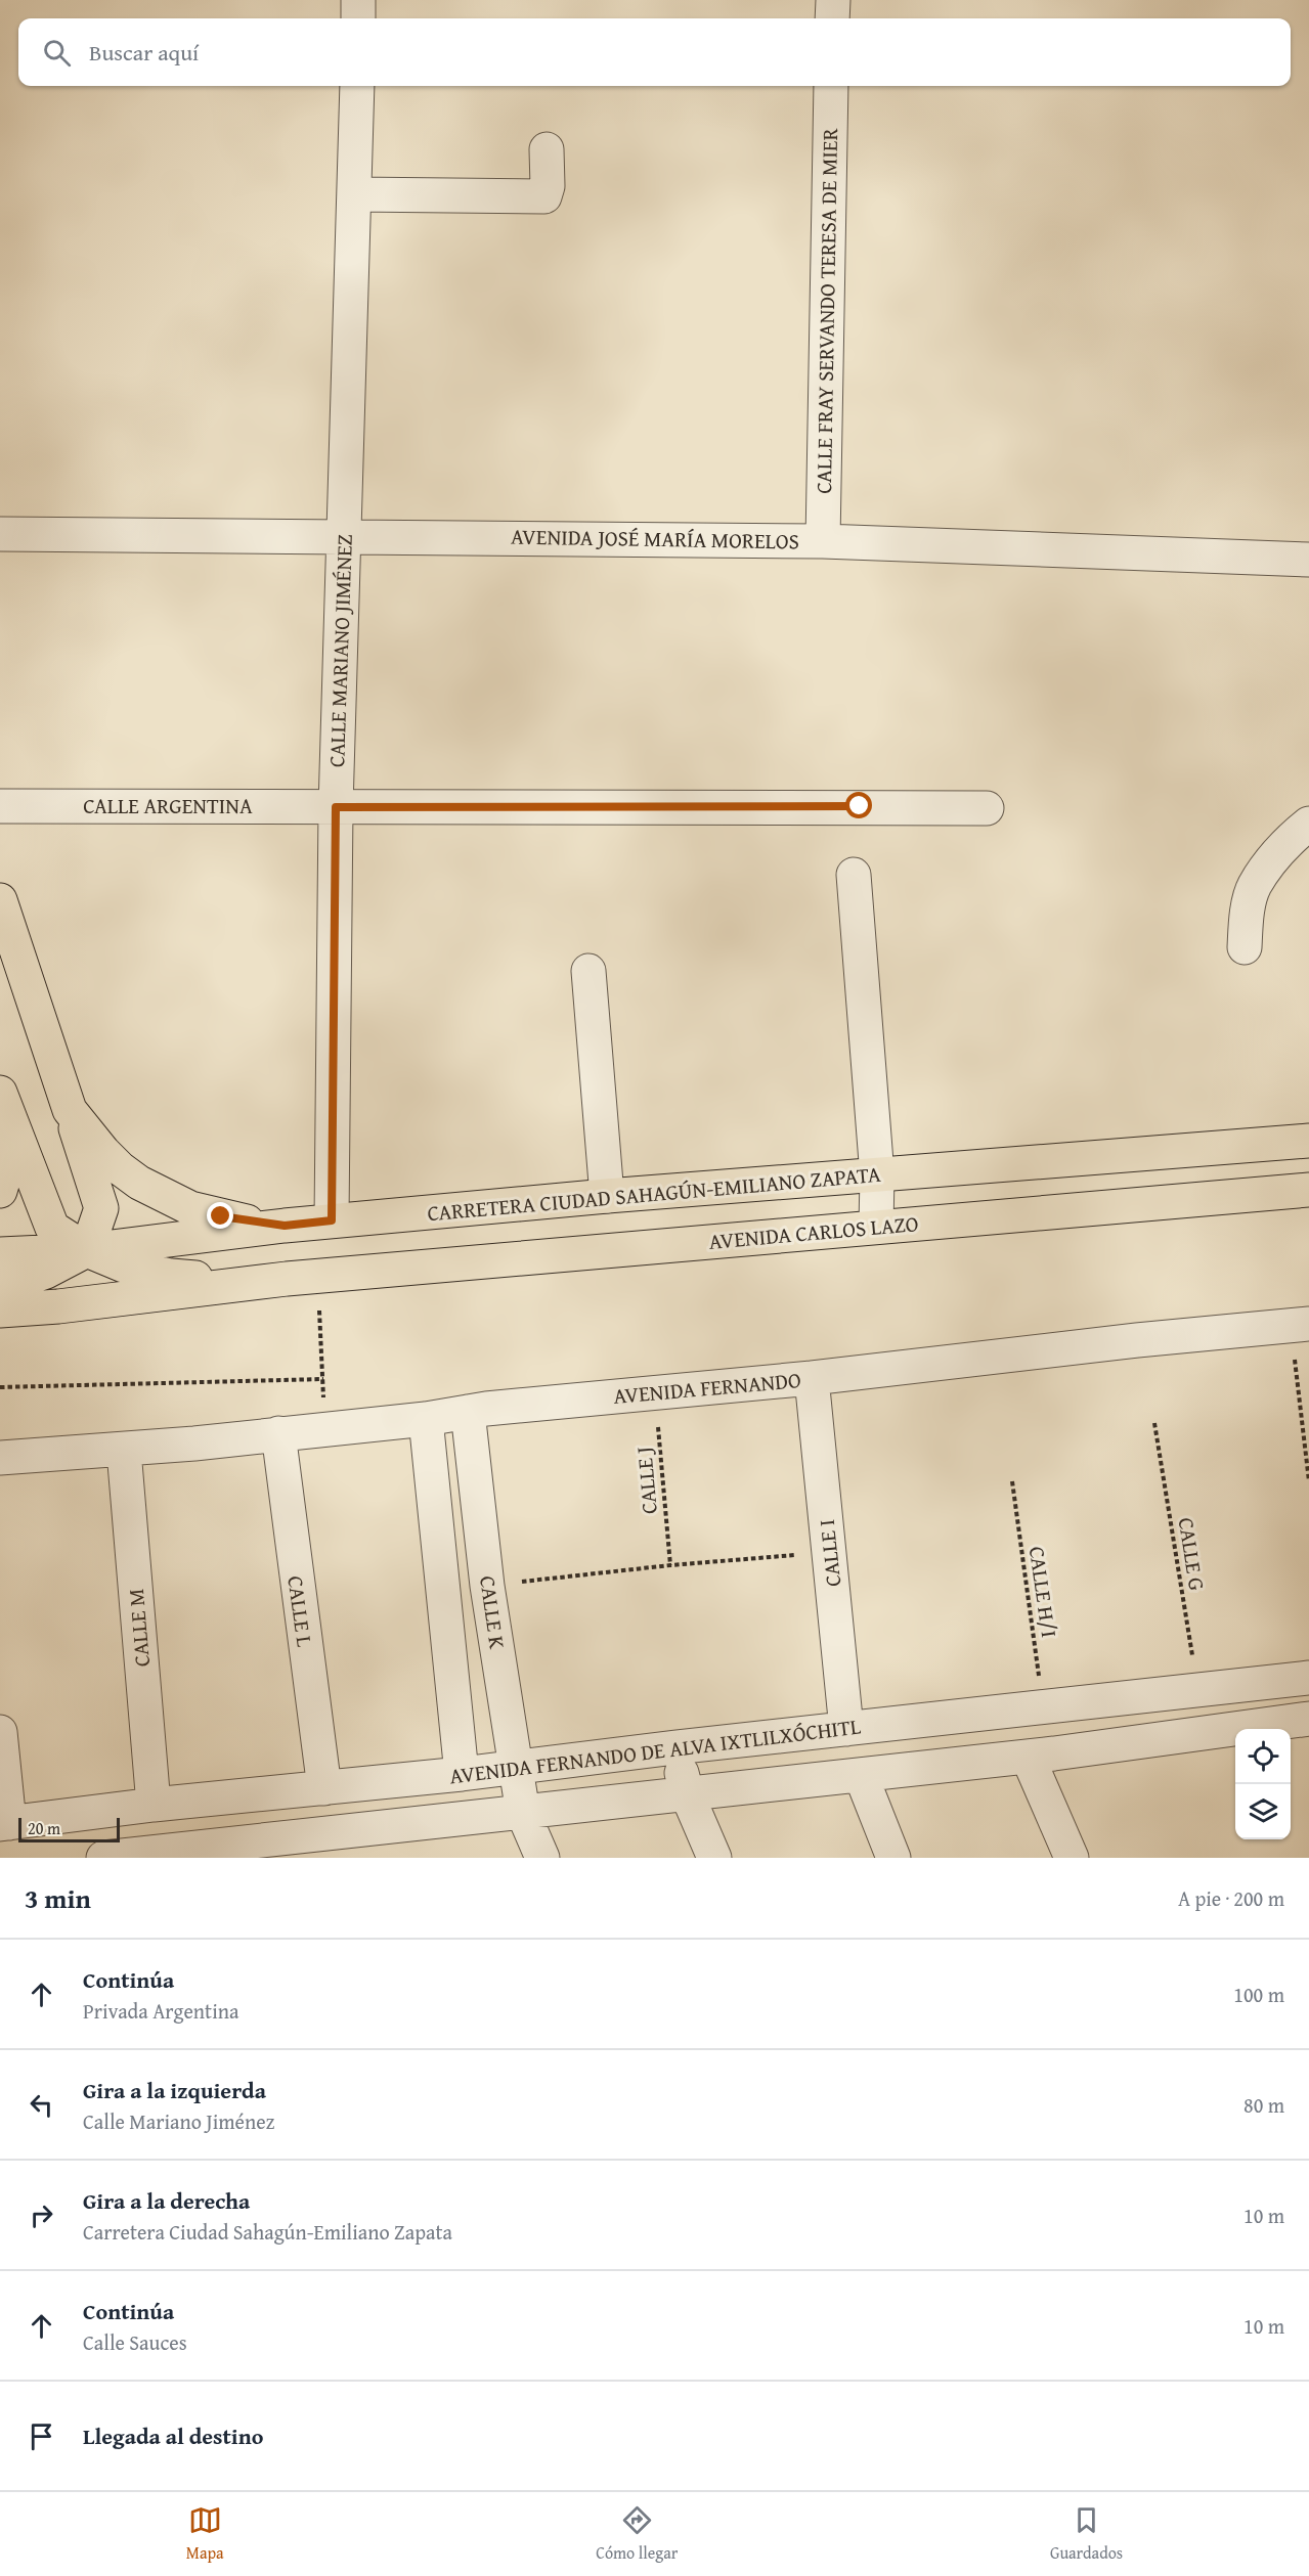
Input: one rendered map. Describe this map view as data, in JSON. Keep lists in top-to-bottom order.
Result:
{
  "streets": {
    "main road": ["CARRETERA CIUDAD SAHAGÚN-EMILIANO ZAPATA", "AVENIDA CARLOS LAZO"],
    "street": [
      "CALLE FRAY SERVANDO TERESA DE MIER",
      "AVENIDA JOSÉ MARÍA MORELOS",
      "CALLE MARIANO JIMÉNEZ",
      "CALLE ARGENTINA",
      "AVENIDA FERNANDO",
      "CALLE I",
      "CALLE L",
      "CALLE K",
      "CALLE M",
      "AVENIDA FERNANDO DE ALVA IXTLILXÓCHITL"
    ],
    "path": ["CALLE J", "CALLE G", "CALLE H/I"]
  },
  "crossings": [
    ["CALLE FRAY SERVANDO TERESA DE MIER", "AVENIDA JOSÉ MARÍA MORELOS"],
    ["AVENIDA JOSÉ MARÍA MORELOS", "CALLE MARIANO JIMÉNEZ"],
    ["CALLE MARIANO JIMÉNEZ", "CALLE ARGENTINA"],
    ["CALLE MARIANO JIMÉNEZ", "CARRETERA CIUDAD SAHAGÚN-EMILIANO ZAPATA"],
    ["AVENIDA FERNANDO", "CALLE J"],
    ["AVENIDA FERNANDO", "CALLE I"],
    ["AVENIDA FERNANDO", "CALLE L"],
    ["AVENIDA FERNANDO", "CALLE K"],
    ["AVENIDA FERNANDO", "CALLE M"],
    ["CALLE I", "AVENIDA FERNANDO DE ALVA IXTLILXÓCHITL"],
    ["CALLE G", "AVENIDA FERNANDO DE ALVA IXTLILXÓCHITL"],
    ["CALLE H/I", "AVENIDA FERNANDO DE ALVA IXTLILXÓCHITL"],
    ["CALLE L", "AVENIDA FERNANDO DE ALVA IXTLILXÓCHITL"],
    ["CALLE K", "AVENIDA FERNANDO DE ALVA IXTLILXÓCHITL"],
    ["CALLE M", "AVENIDA FERNANDO DE ALVA IXTLILXÓCHITL"]
  ],
  "scale_bar": "20 m",
  "page": {
    "search": "Buscar aquí",
    "scale": "20 m",
    "heading": ["3 min", "A pie · 200 m"],
    "list": [
      ["Continúa", "Privada Argentina", "100 m"],
      ["Gira a la izquierda", "Calle Mariano Jiménez", "80 m"],
      ["Gira a la derecha", "Carretera Ciudad Sahagún-Emiliano Zapata", "10 m"],
      ["Continúa", "Calle Sauces", "10 m"],
      "Llegada al destino"
    ],
    "nav": ["Mapa", "Cómo llegar", "Guardados"]
  }
}
